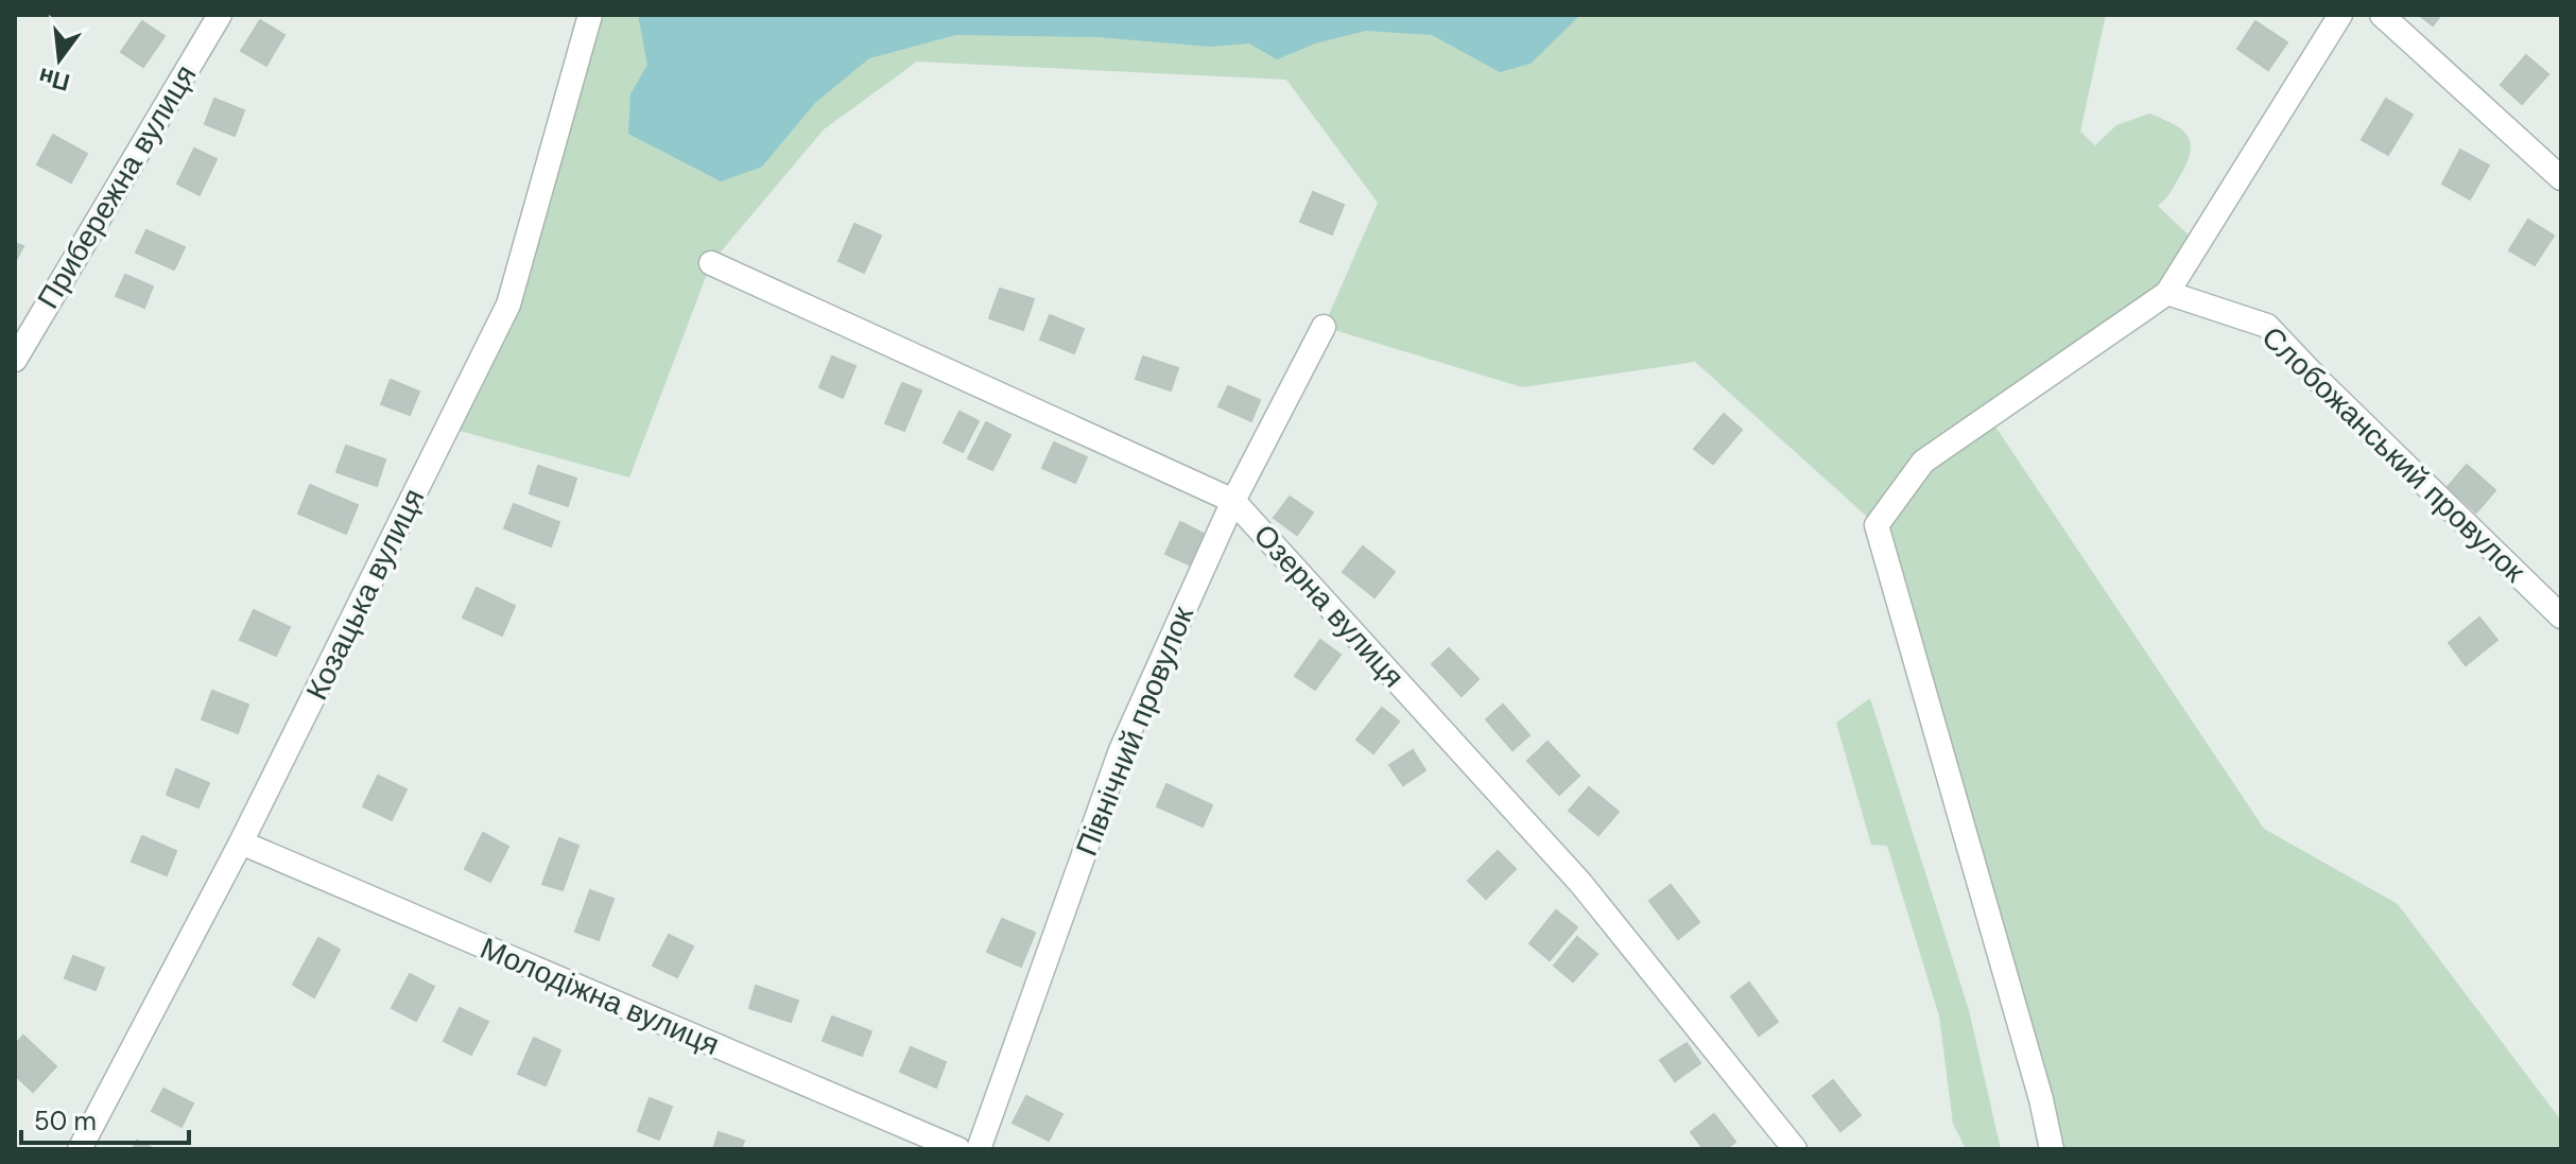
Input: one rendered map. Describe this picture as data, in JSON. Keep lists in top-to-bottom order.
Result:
{
  "streets": {
    "street": [
      "Прибережна вулиця",
      "Слобожанський провулок",
      "Козацька вулиця",
      "Озерна вулиця",
      "Північний провулок",
      "Молодіжна вулиця"
    ]
  },
  "crossings": [
    ["Козацька вулиця", "Молодіжна вулиця"],
    ["Озерна вулиця", "Північний провулок"]
  ],
  "scale_bar": "50 m",
  "north": "bottom"
}
